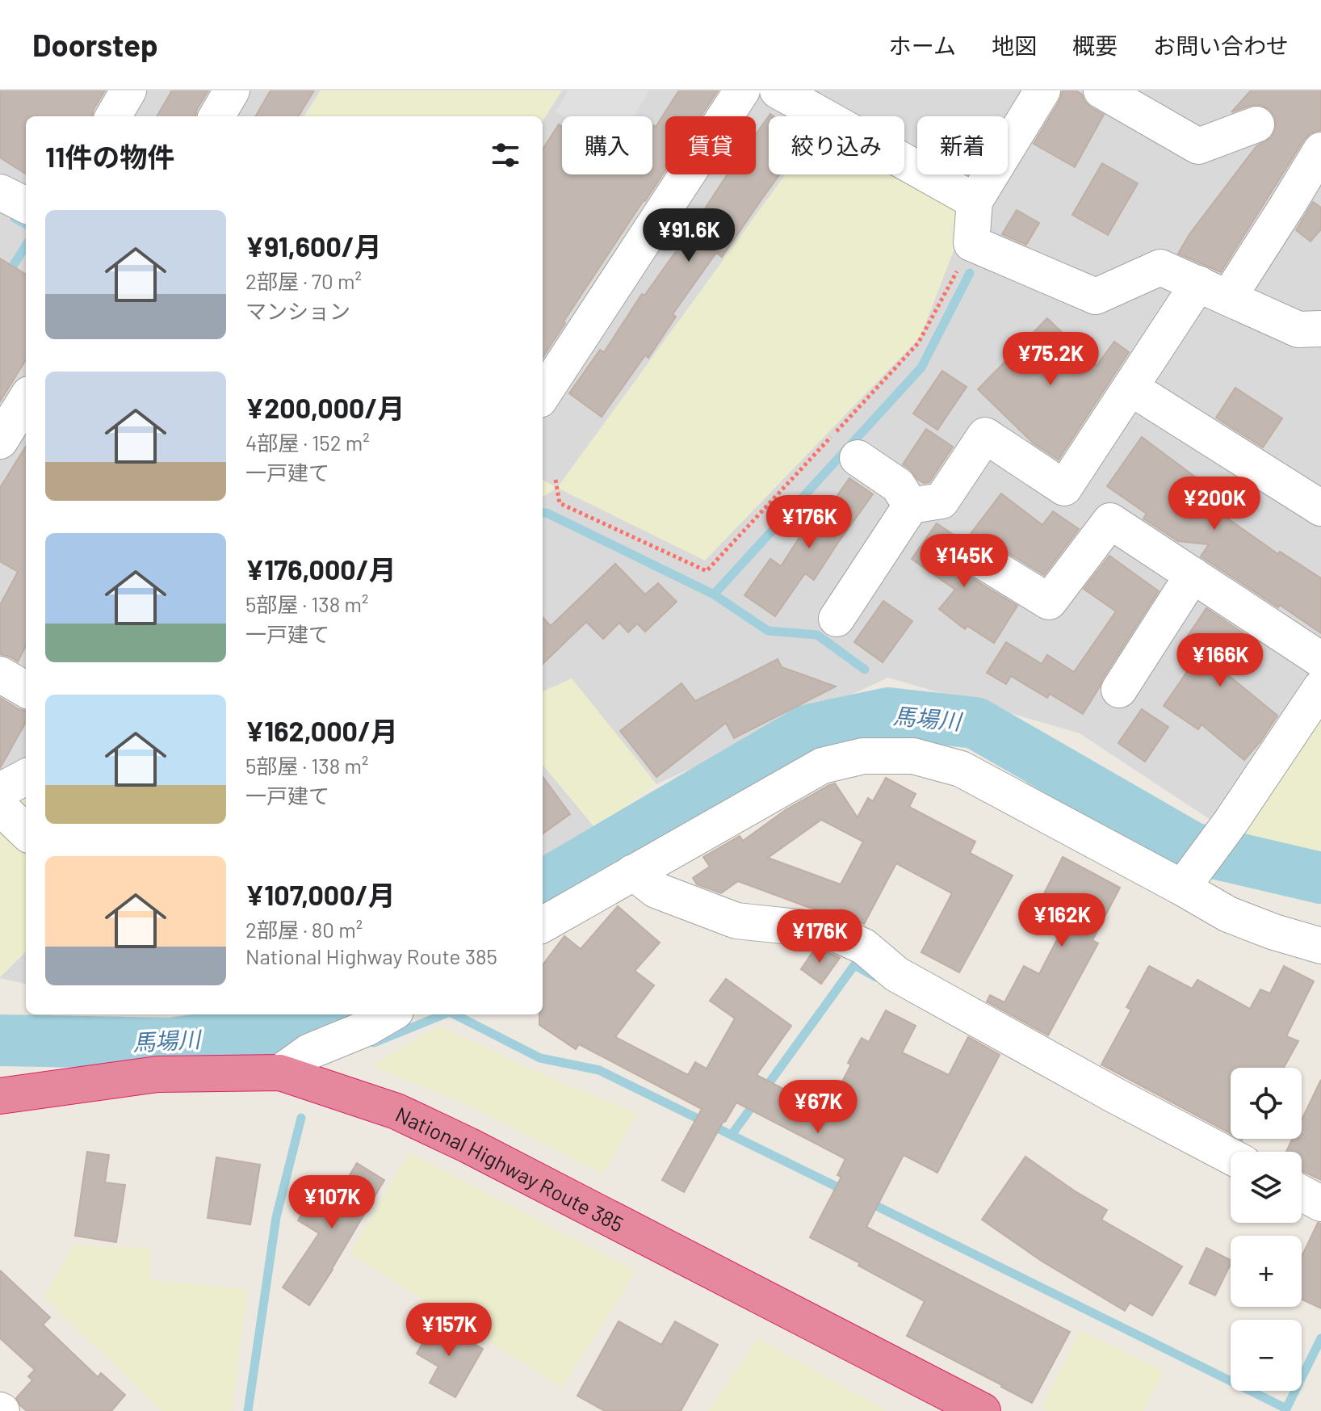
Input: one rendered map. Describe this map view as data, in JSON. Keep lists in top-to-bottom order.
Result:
{
  "streets": {
    "highway": ["National Highway Route 385"]
  },
  "water": ["馬場川"],
  "page": {
    "header": "Doorstep",
    "nav": [
      "ホーム",
      "地図",
      "概要",
      "お問い合わせ"
    ],
    "chip": [
      "購入",
      "賃貸",
      "絞り込み",
      "新着"
    ],
    "heading": "11件の物件",
    "list": [
      {
        "name": "¥91,600/月",
        "note": "2部屋 · 70 m² · マンション"
      },
      {
        "name": "¥200,000/月",
        "note": "4部屋 · 152 m² · 一戸建て"
      },
      {
        "name": "¥176,000/月",
        "note": "5部屋 · 138 m² · 一戸建て"
      },
      {
        "name": "¥162,000/月",
        "note": "5部屋 · 138 m² · 一戸建て"
      },
      {
        "name": "¥107,000/月",
        "note": "2部屋 · 80 m² · National Highway Route 385"
      }
    ],
    "price": [
      "¥91.6K",
      "¥75.2K",
      "¥200K",
      "¥176K",
      "¥145K",
      "¥166K",
      "¥162K",
      "¥176K",
      "¥67K",
      "¥107K",
      "¥157K"
    ],
    "map_buttons": ["+", "−"]
  }
}
